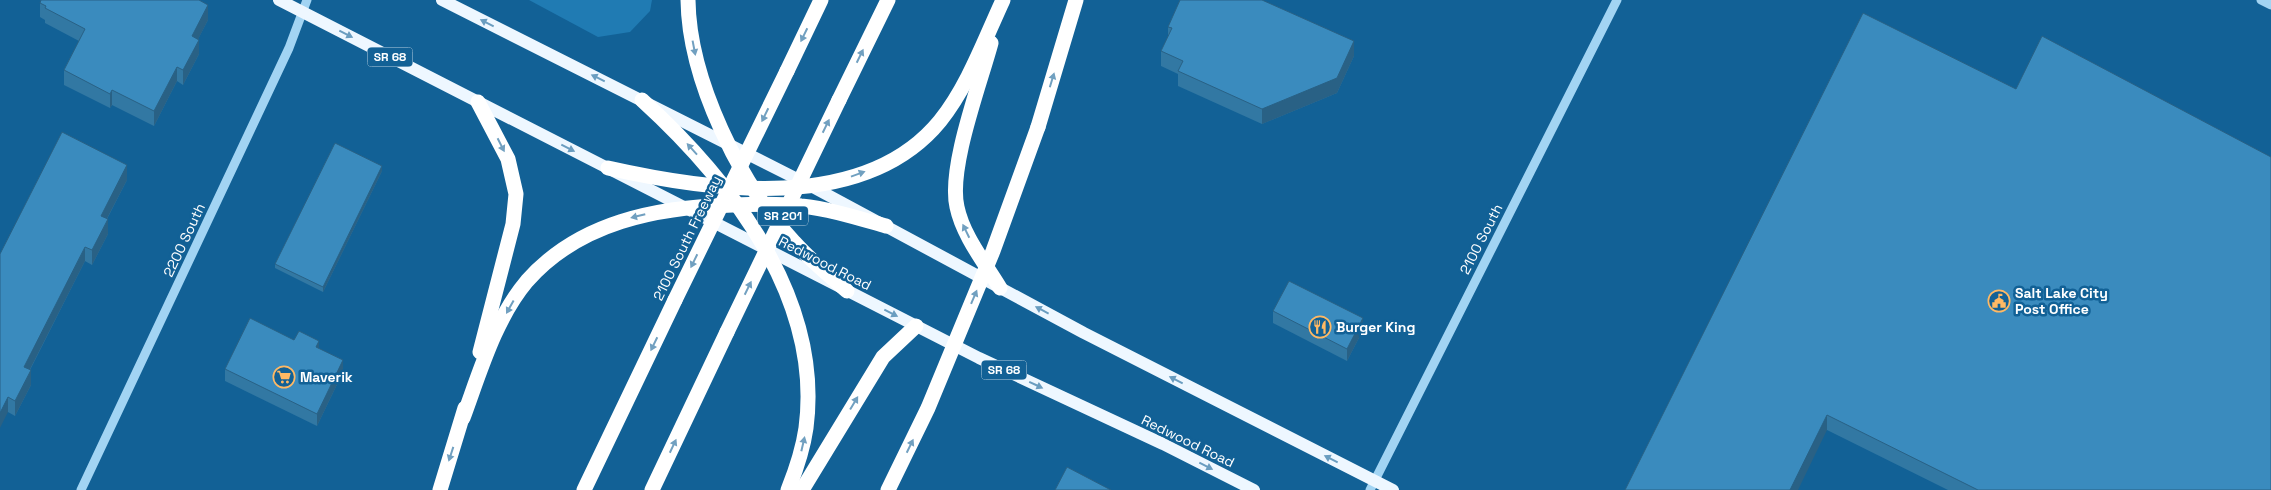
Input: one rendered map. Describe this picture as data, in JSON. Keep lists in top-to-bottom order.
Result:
{
  "streets": {
    "highway": ["SR 201", "2100 South Freeway"],
    "main road": ["SR 68", "Redwood Road"],
    "street": ["2100 South", "2200 South"]
  },
  "crossings": [
    ["2200 South", "Redwood Road"]
  ],
  "places": {
    "public building": ["Salt Lake City Post Office"],
    "restaurant": ["Burger King"],
    "supermarket": ["Maverik"]
  }
}
